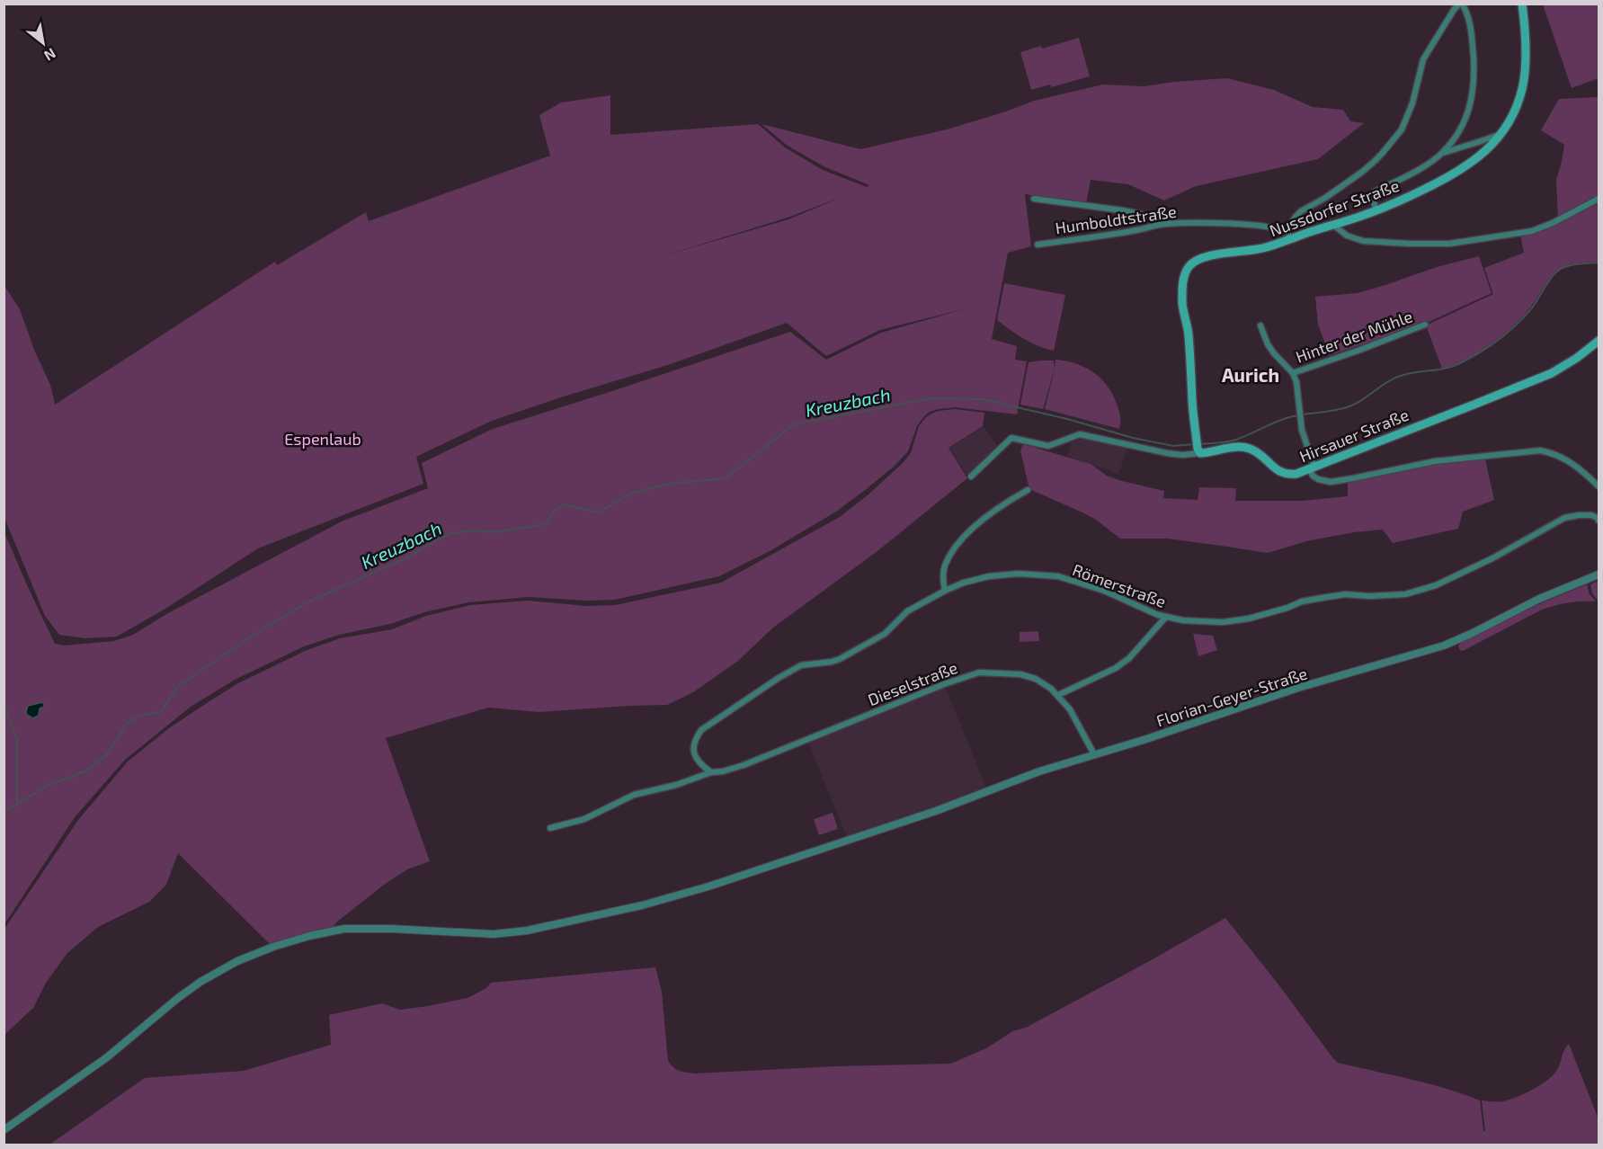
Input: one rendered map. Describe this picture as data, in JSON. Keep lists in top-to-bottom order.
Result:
{
  "streets": {
    "main road": ["Nussdorfer Straße", "Hirsauer Straße"],
    "street": [
      "Humboldtstraße",
      "Hinter der Mühle",
      "Römerstraße",
      "Dieselstraße",
      "Florian-Geyer-Straße"
    ]
  },
  "crossings": [
    ["Nussdorfer Straße", "Humboldtstraße"],
    ["Nussdorfer Straße", "Hirsauer Straße"],
    ["Römerstraße", "Dieselstraße"],
    ["Dieselstraße", "Florian-Geyer-Straße"]
  ],
  "districts": ["Aurich"],
  "water": ["Kreuzbach"],
  "parks": ["Espenlaub"],
  "north": "bottom right"
}
